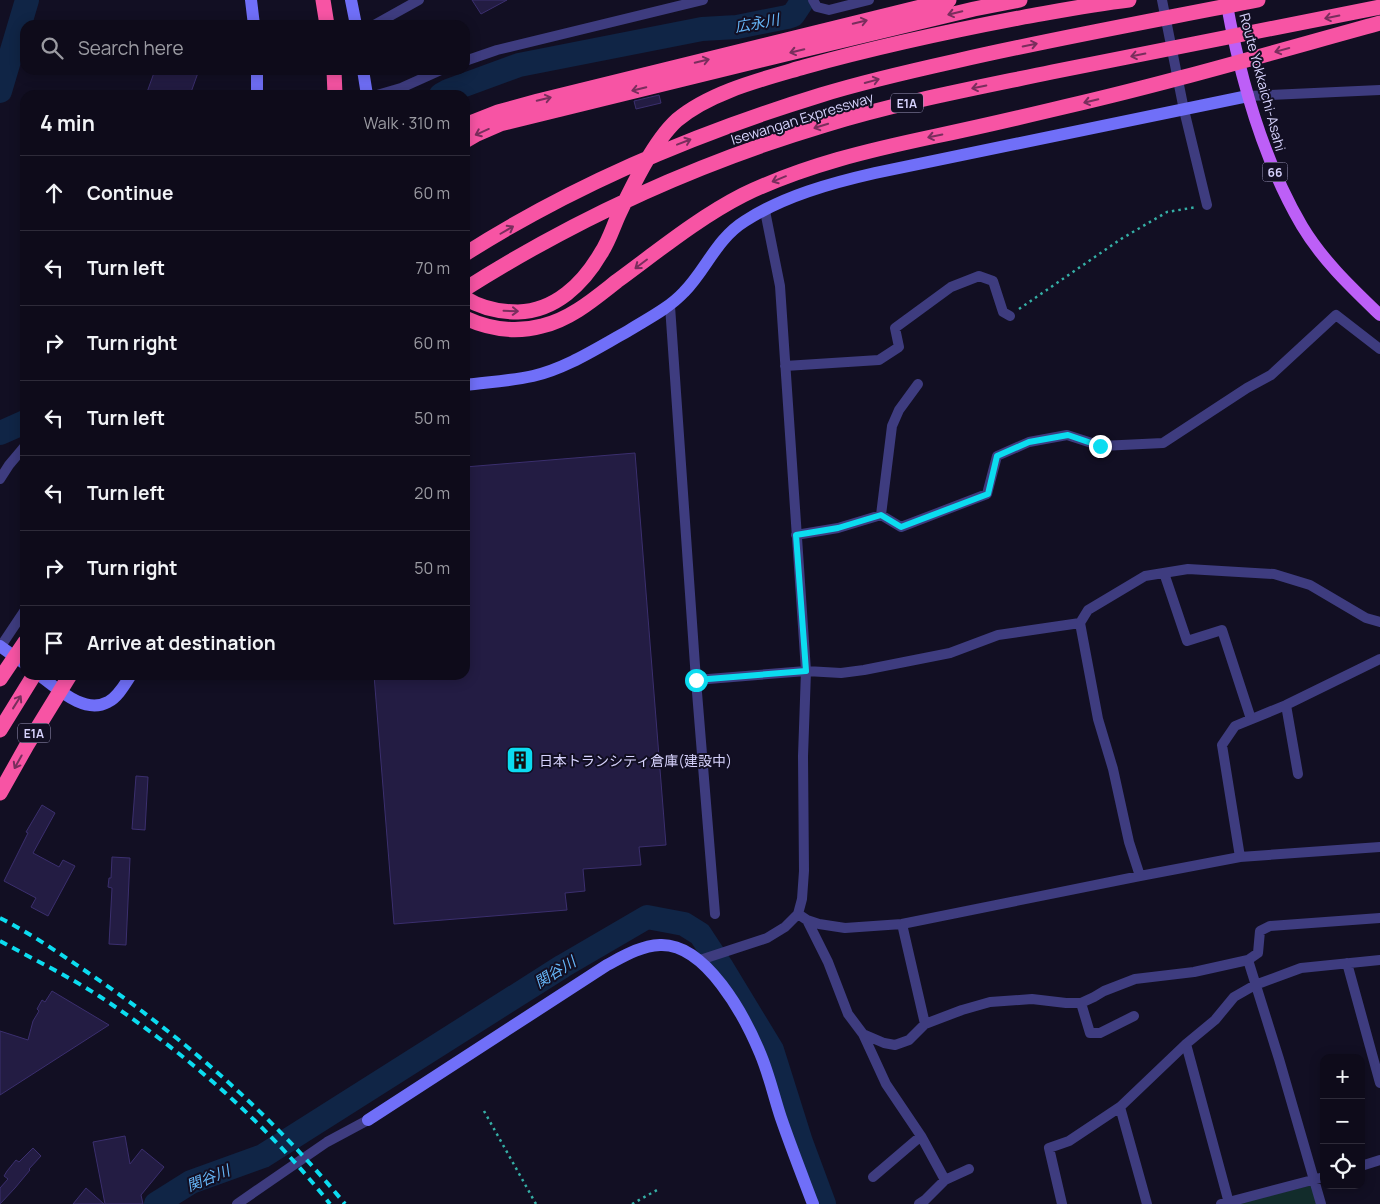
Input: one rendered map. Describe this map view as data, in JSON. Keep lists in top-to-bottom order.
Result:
{
  "streets": {
    "highway": ["E1A", "Isewangan Expressway"],
    "main road": ["Route Yokkaichi-Asahi", "66"]
  },
  "water": ["広永川", "関谷川"],
  "places": {
    "building": ["日本トランシティ倉庫(建設中)"]
  },
  "page": {
    "search": "Search here",
    "heading": ["4 min", "Walk · 310 m"],
    "list": [
      ["Continue", "60 m"],
      ["Turn left", "70 m"],
      ["Turn right", "60 m"],
      ["Turn left", "50 m"],
      ["Turn left", "20 m"],
      ["Turn right", "50 m"],
      "Arrive at destination"
    ],
    "map_buttons": ["+", "−"]
  }
}
